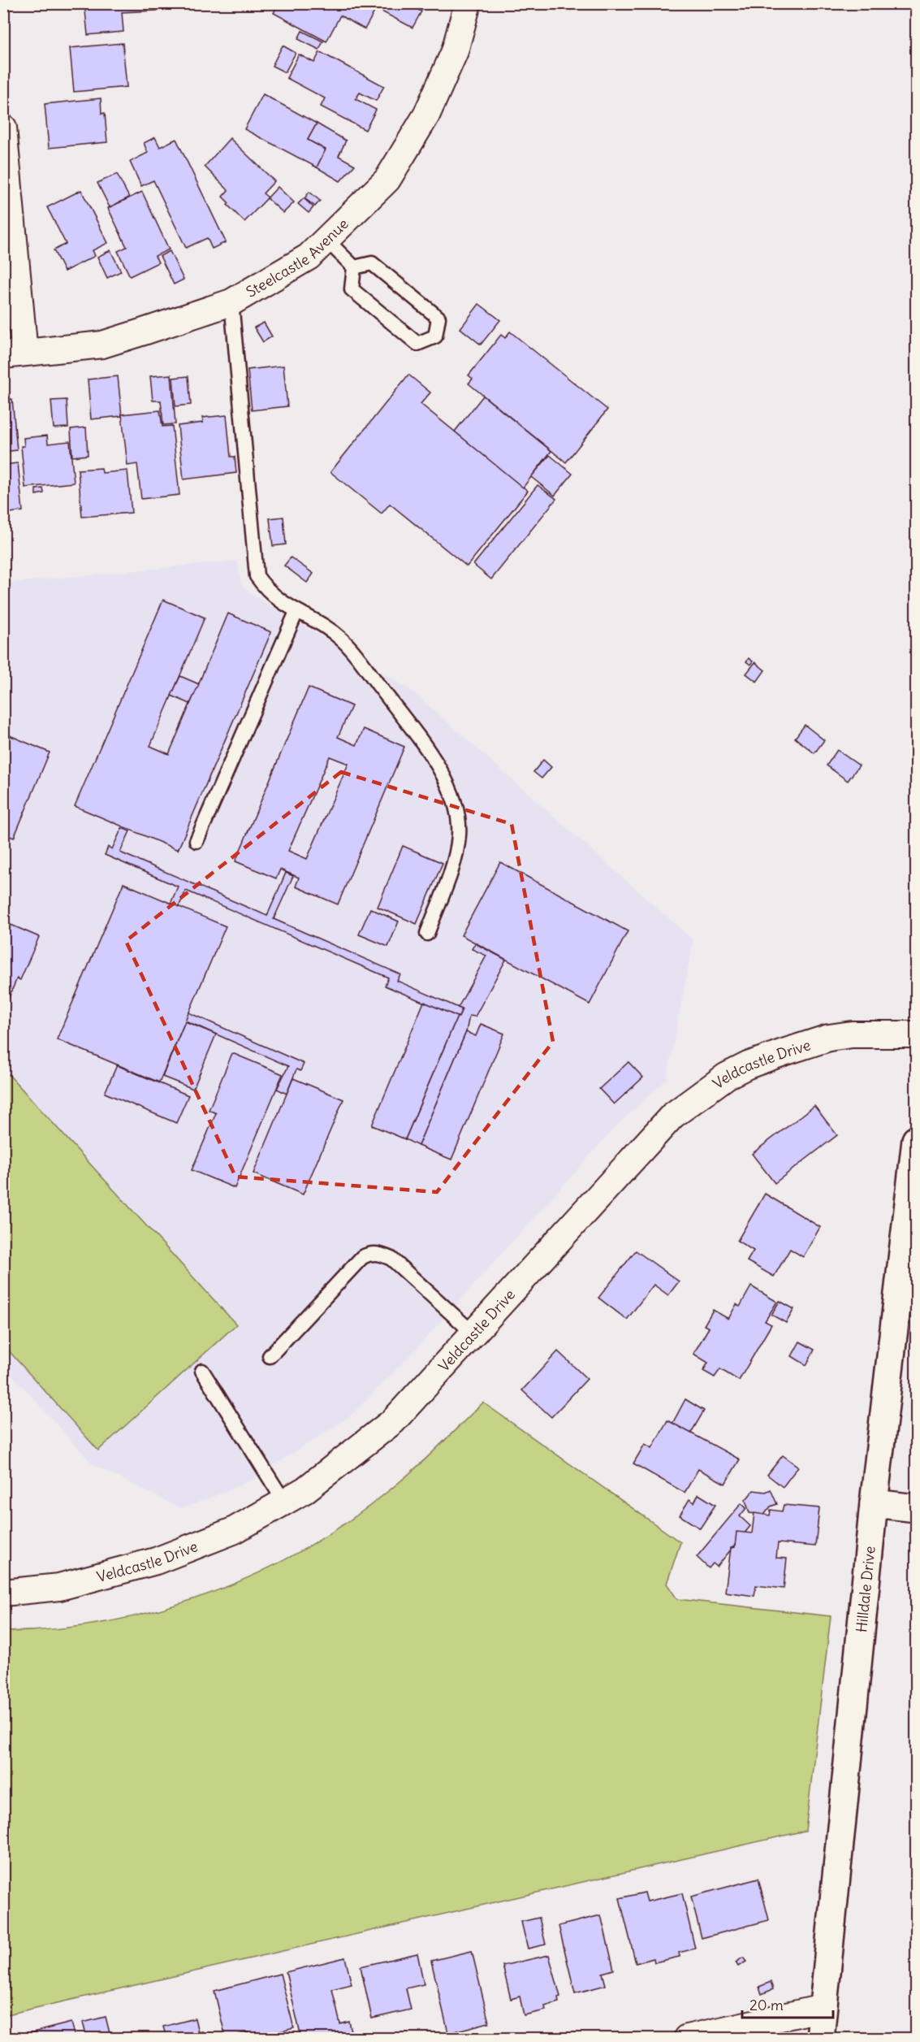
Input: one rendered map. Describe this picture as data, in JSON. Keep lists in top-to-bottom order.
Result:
{
  "streets": {
    "street": ["Steelcastle Avenue", "Veldcastle Drive", "Hilldale Drive"]
  },
  "scale_bar": "20 m"
}
